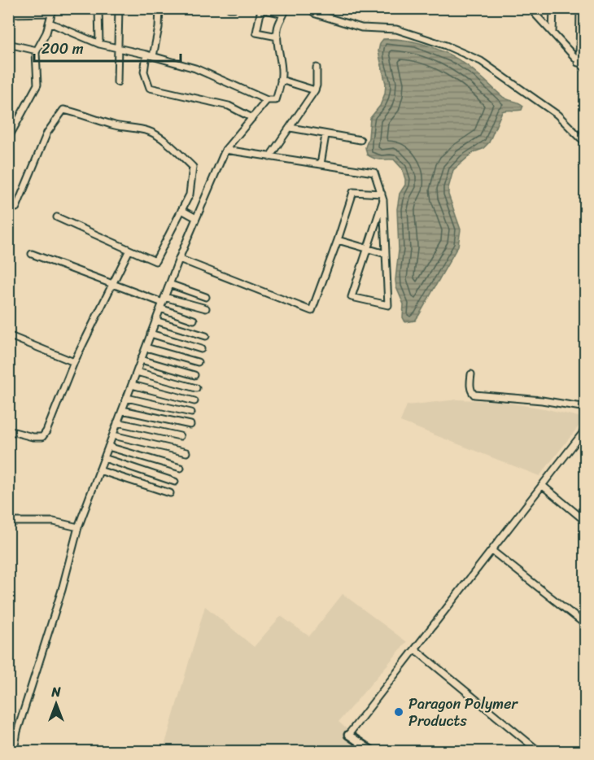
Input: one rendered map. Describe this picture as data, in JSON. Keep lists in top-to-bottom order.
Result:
{
  "places": ["Paragon Polymer Products"],
  "scale_bar": "200 m",
  "north": "top"
}
